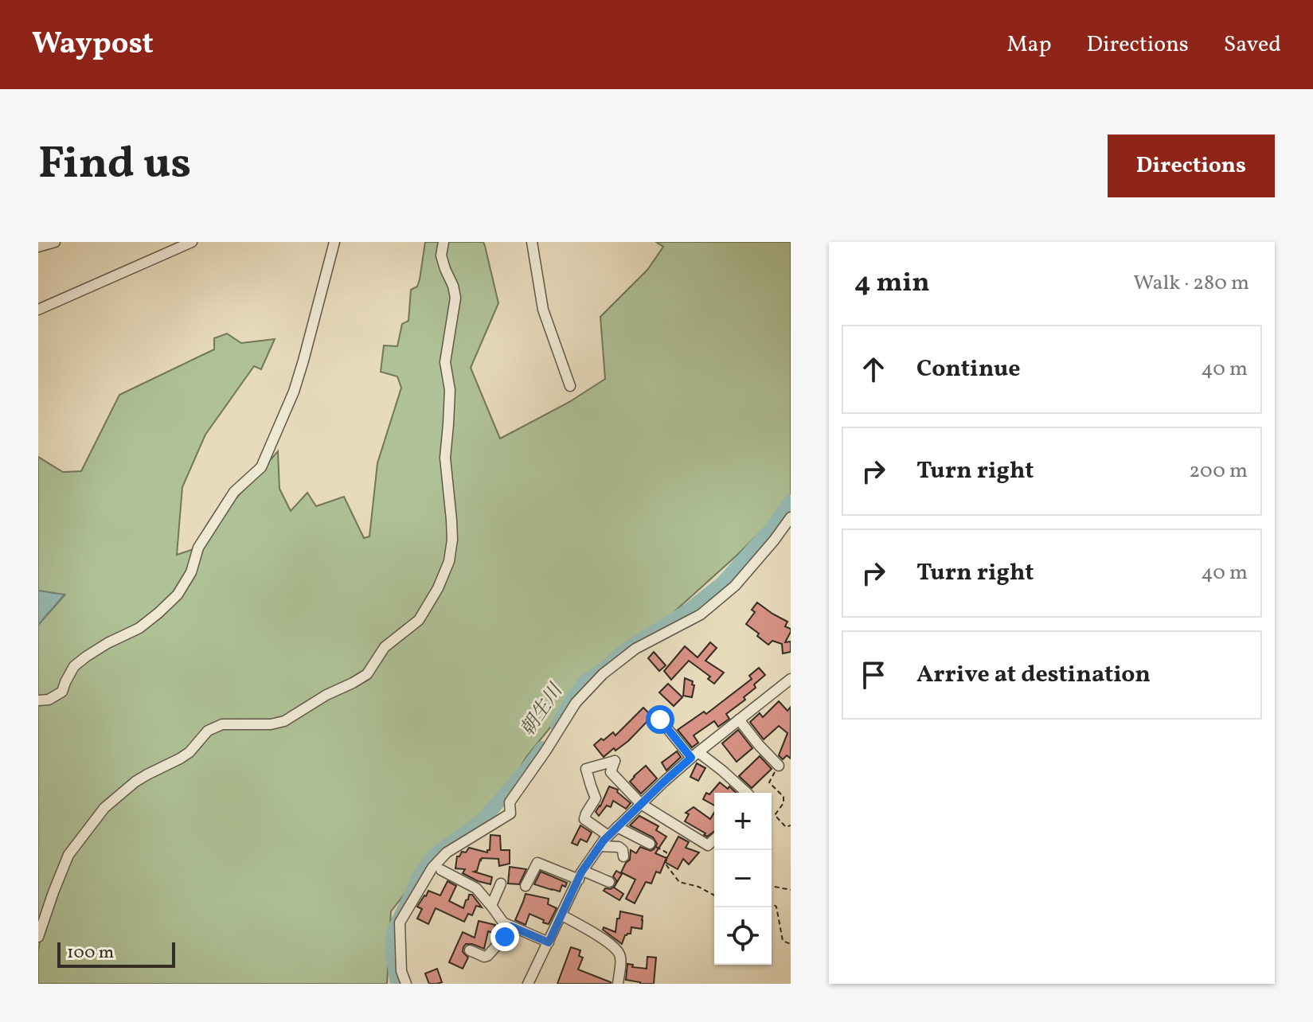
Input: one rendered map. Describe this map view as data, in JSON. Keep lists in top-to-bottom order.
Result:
{
  "water": ["朝生川"],
  "scale_bar": "100 m",
  "page": {
    "header": "Waypost",
    "nav": ["Map", "Directions", "Saved"],
    "title": "Find us",
    "buttons": "Directions",
    "heading": ["4 min", "Walk · 280 m"],
    "list": [
      ["Continue", "40 m"],
      ["Turn right", "200 m"],
      ["Turn right", "40 m"],
      "Arrive at destination"
    ],
    "map_buttons": ["+", "−"],
    "scale": "100 m"
  }
}
